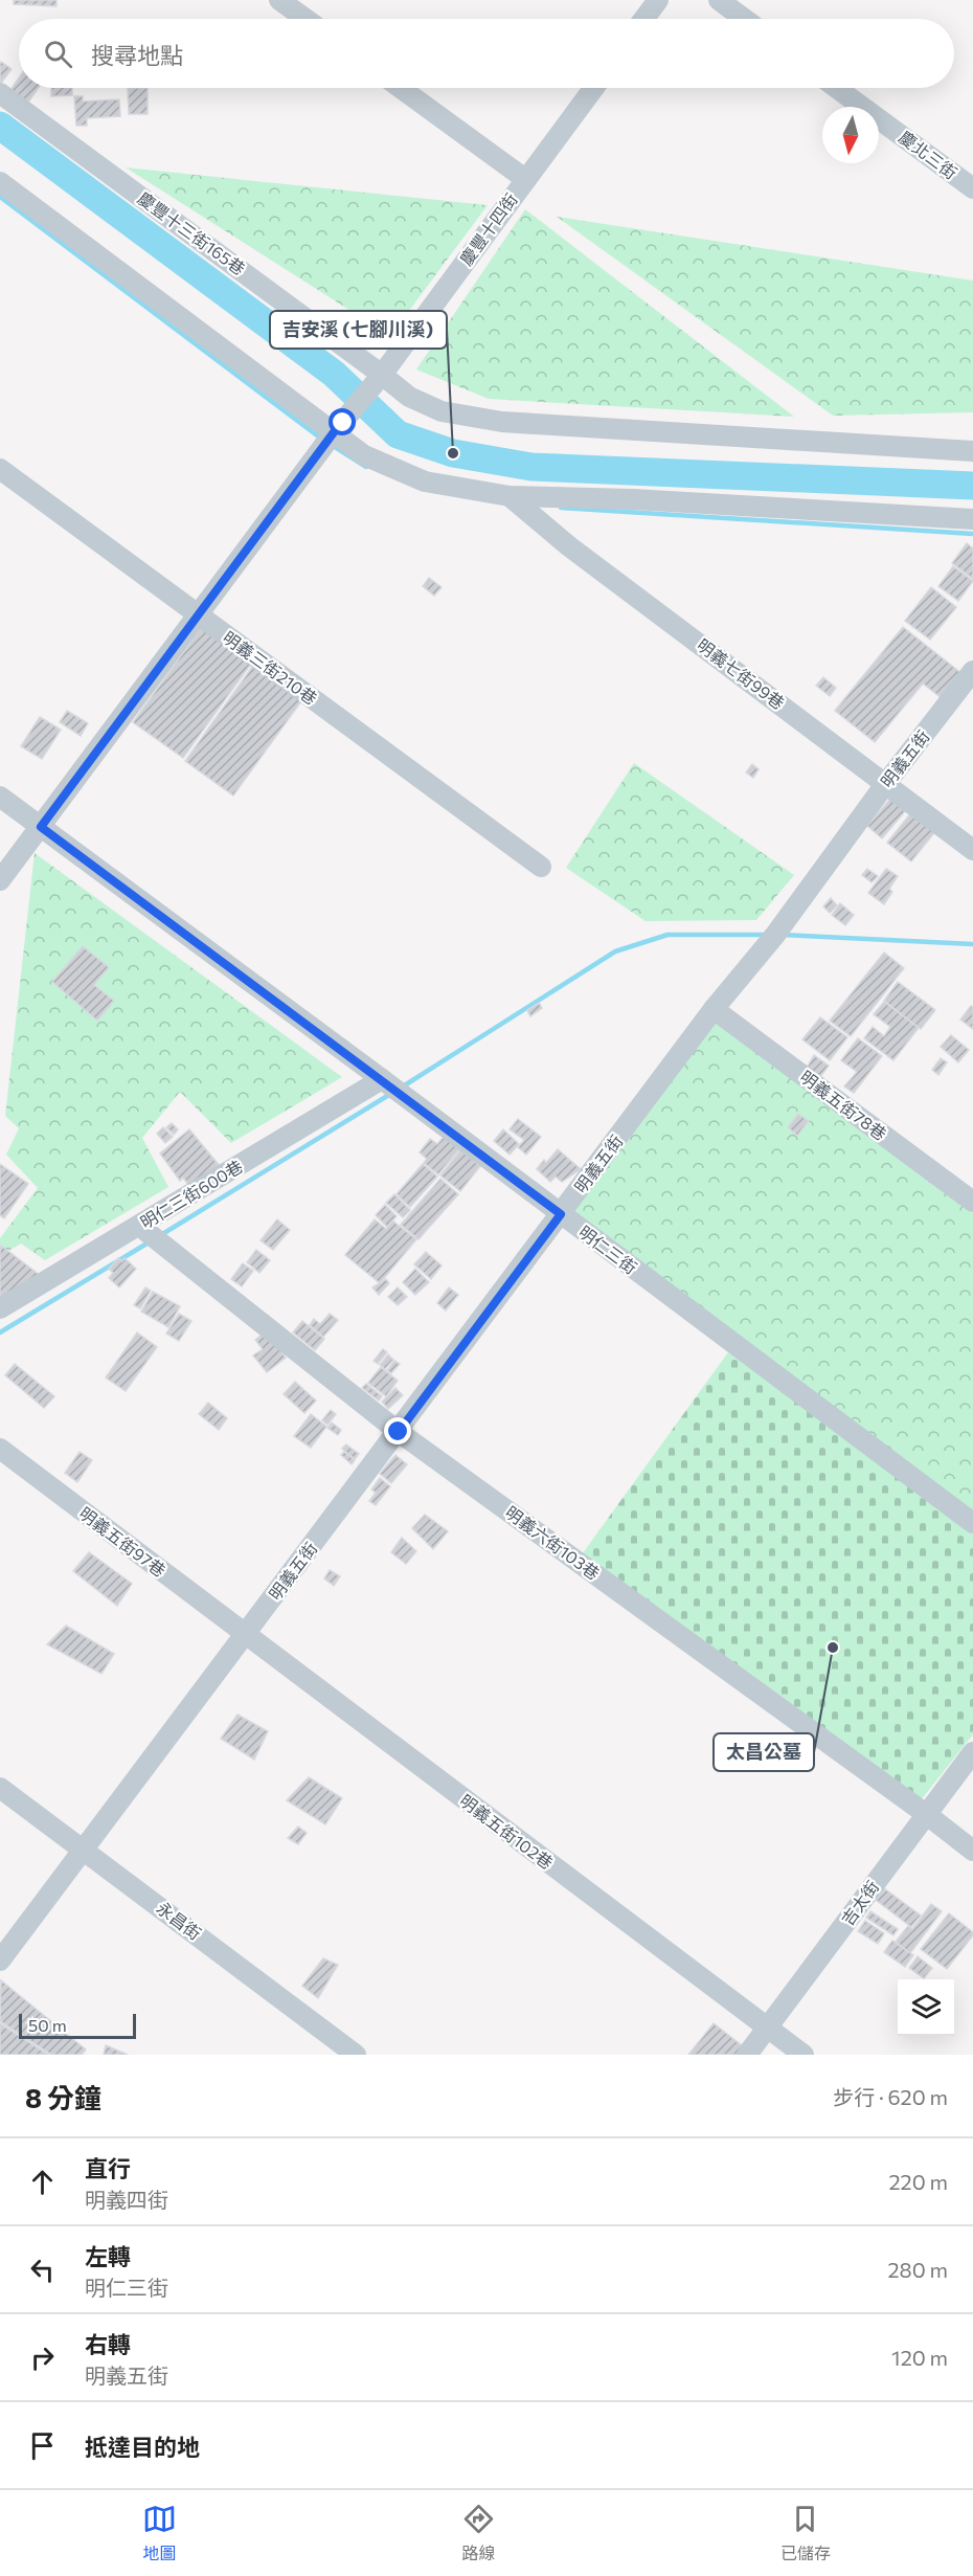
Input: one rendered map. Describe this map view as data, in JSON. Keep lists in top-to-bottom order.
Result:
{
  "streets": {
    "street": [
      "慶北三街",
      "慶豐十四街",
      "慶豐十三街165巷",
      "明義三街210巷",
      "明義七街99巷",
      "明義五街",
      "明義五街78巷",
      "明仁三街600巷",
      "明仁三街",
      "明義五街97巷",
      "明義六街103巷",
      "明義五街102巷",
      "吉太街",
      "永昌街"
    ]
  },
  "crossings": [
    ["慶豐十四街", "慶豐十三街165巷"],
    ["慶豐十四街", "明義三街210巷"],
    ["慶豐十四街", "明仁三街"],
    ["明義七街99巷", "明義五街"],
    ["明義五街", "明義五街78巷"],
    ["明義五街", "明仁三街"],
    ["明義五街", "明義五街97巷"],
    ["明義五街", "明義六街103巷"],
    ["明義五街", "明義五街102巷"],
    ["明義五街", "永昌街"],
    ["明仁三街600巷", "明仁三街"],
    ["明仁三街600巷", "明義六街103巷"],
    ["明義五街97巷", "明義五街102巷"],
    ["明義六街103巷", "吉太街"],
    ["明義五街102巷", "吉太街"]
  ],
  "places": ["吉安溪 (七腳川溪)", "太昌公墓"],
  "scale_bar": "50 m",
  "north": "bottom",
  "page": {
    "search": "搜尋地點",
    "scale": "50 m",
    "heading": ["8 分鐘", "步行 · 620 m"],
    "list": [
      ["直行", "明義四街", "220 m"],
      ["左轉", "明仁三街", "280 m"],
      ["右轉", "明義五街", "120 m"],
      "抵達目的地"
    ],
    "nav": ["地圖", "路線", "已儲存"]
  }
}
